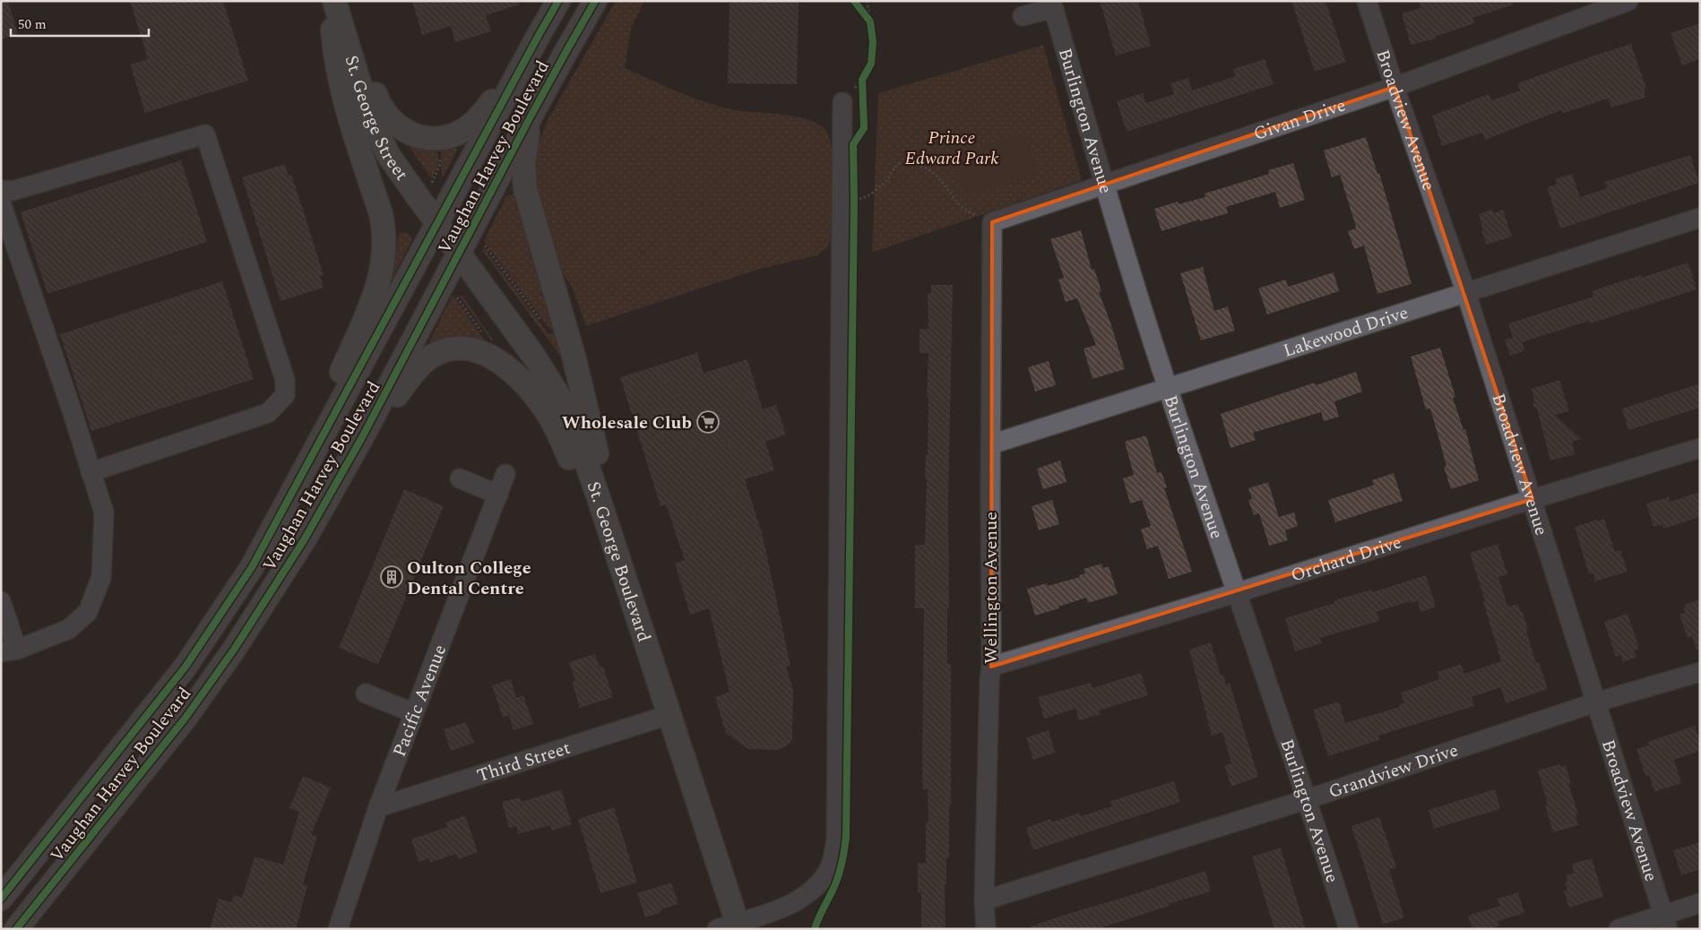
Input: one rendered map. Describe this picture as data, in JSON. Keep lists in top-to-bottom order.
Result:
{
  "streets": {
    "main road": ["St. George Street", "Vaughan Harvey Boulevard", "St. George Boulevard"],
    "street": [
      "Givan Drive",
      "Broadview Avenue",
      "Burlington Avenue",
      "Lakewood Drive",
      "Orchard Drive",
      "Wellington Avenue",
      "Pacific Avenue",
      "Third Street",
      "Grandview Drive"
    ]
  },
  "crossings": [
    ["St. George Street", "Vaughan Harvey Boulevard"],
    ["St. George Street", "St. George Boulevard"],
    ["Givan Drive", "Broadview Avenue"],
    ["Givan Drive", "Burlington Avenue"],
    ["Givan Drive", "Wellington Avenue"],
    ["Broadview Avenue", "Lakewood Drive"],
    ["Broadview Avenue", "Orchard Drive"],
    ["Broadview Avenue", "Grandview Drive"],
    ["Burlington Avenue", "Lakewood Drive"],
    ["Burlington Avenue", "Orchard Drive"],
    ["Burlington Avenue", "Grandview Drive"],
    ["Vaughan Harvey Boulevard", "St. George Boulevard"],
    ["Lakewood Drive", "Wellington Avenue"],
    ["Orchard Drive", "Wellington Avenue"],
    ["St. George Boulevard", "Third Street"],
    ["Wellington Avenue", "Grandview Drive"],
    ["Pacific Avenue", "Third Street"]
  ],
  "parks": ["Prince Edward Park"],
  "places": {
    "supermarket": ["Wholesale Club"],
    "building": ["Oulton College Dental Centre"]
  },
  "scale_bar": "50 m"
}
